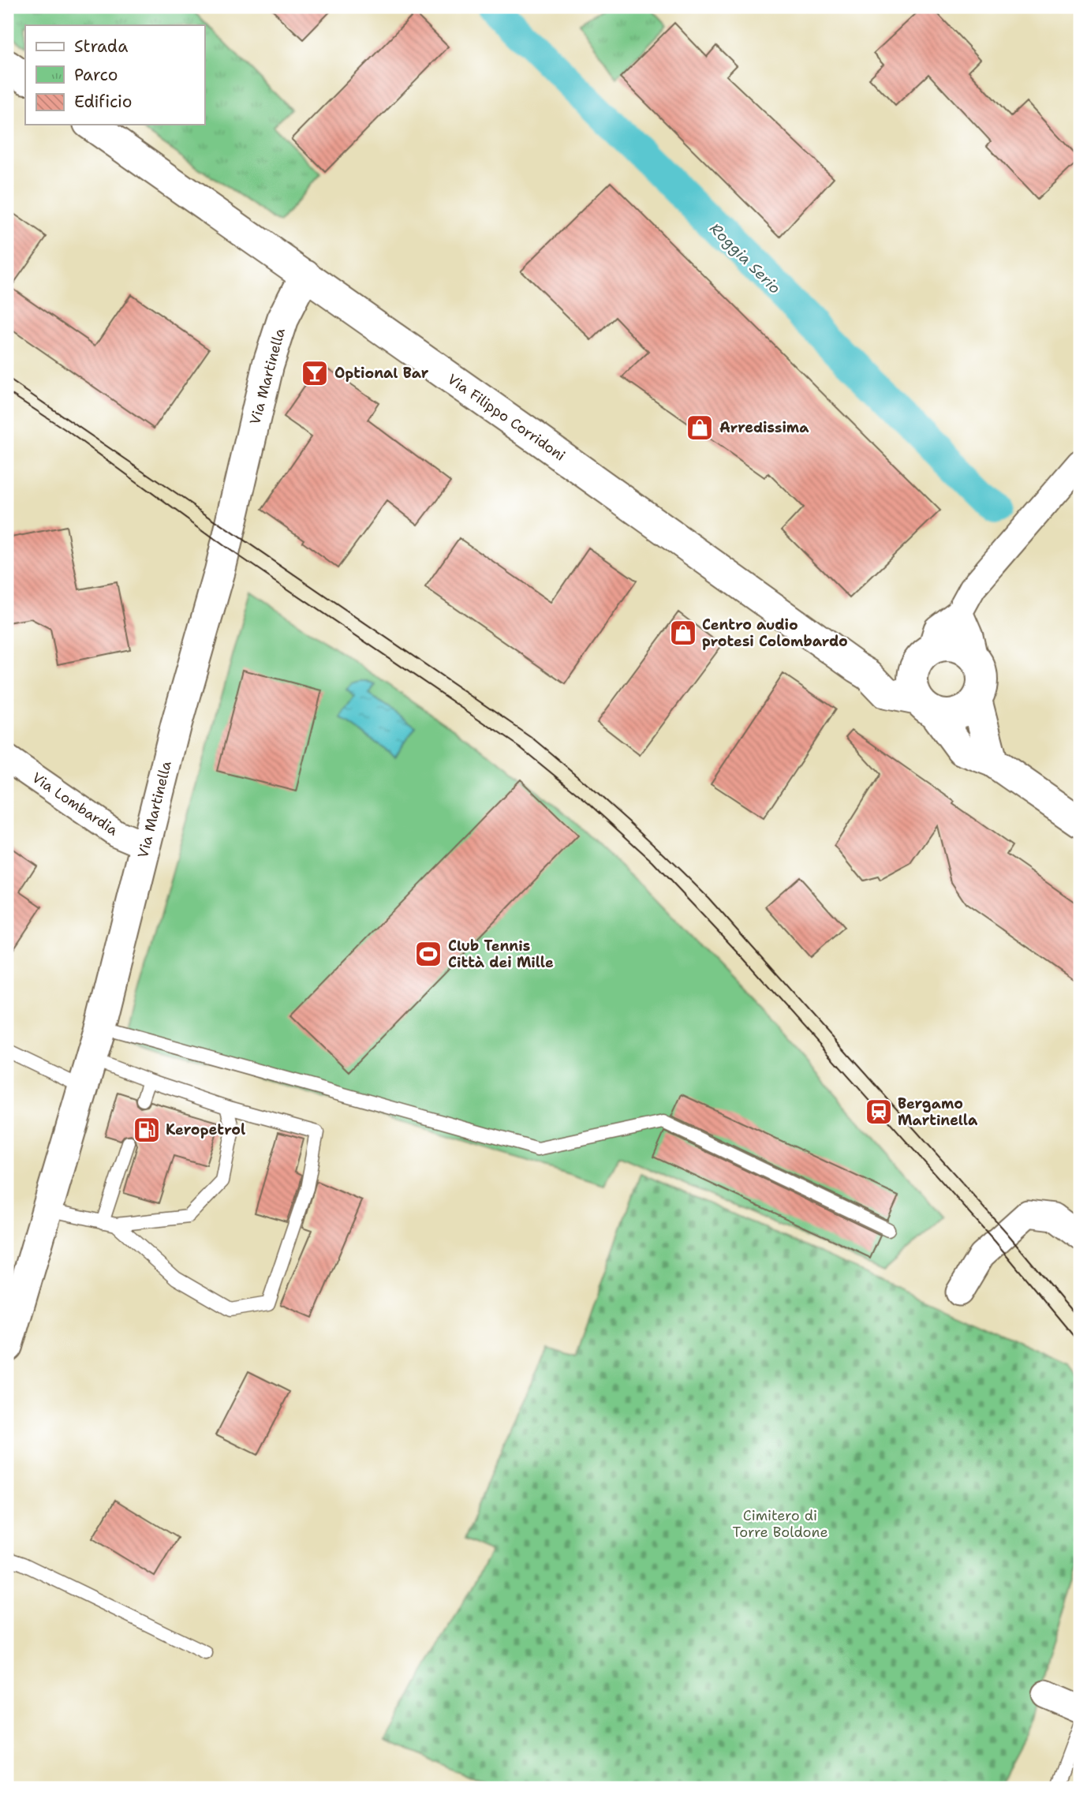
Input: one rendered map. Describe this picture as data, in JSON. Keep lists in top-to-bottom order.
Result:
{
  "streets": {
    "street": ["Via Martinella", "Via Filippo Corridoni", "Via Lombardia"]
  },
  "crossings": [
    ["Via Martinella", "Via Filippo Corridoni"],
    ["Via Martinella", "Via Lombardia"]
  ],
  "water": ["Roggia Serio"],
  "parks": ["Cimitero di Torre Boldone"],
  "places": {
    "bar": ["Optional Bar"],
    "shop": ["Arredissima", "Centro audio protesi Colombardo"],
    "sports": ["Club Tennis Città dei Mille"],
    "station": ["Bergamo Martinella"],
    "fuel station": ["Keropetrol"]
  },
  "legend": ["Strada", "Parco", "Edificio"]
}
